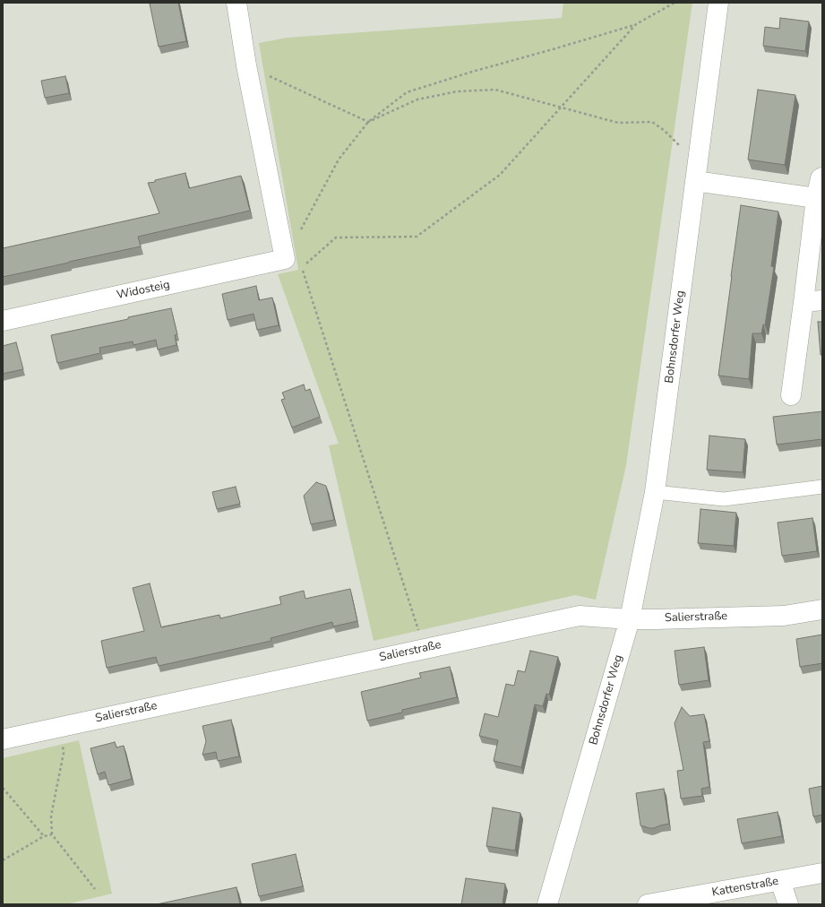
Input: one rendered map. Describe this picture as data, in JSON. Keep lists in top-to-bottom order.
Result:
{
  "streets": {
    "street": [
      "Widosteig",
      "Bohnsdorfer Weg",
      "Salierstraße",
      "Kattenstraße"
    ]
  },
  "crossings": [
    ["Bohnsdorfer Weg", "Salierstraße"]
  ]
}
